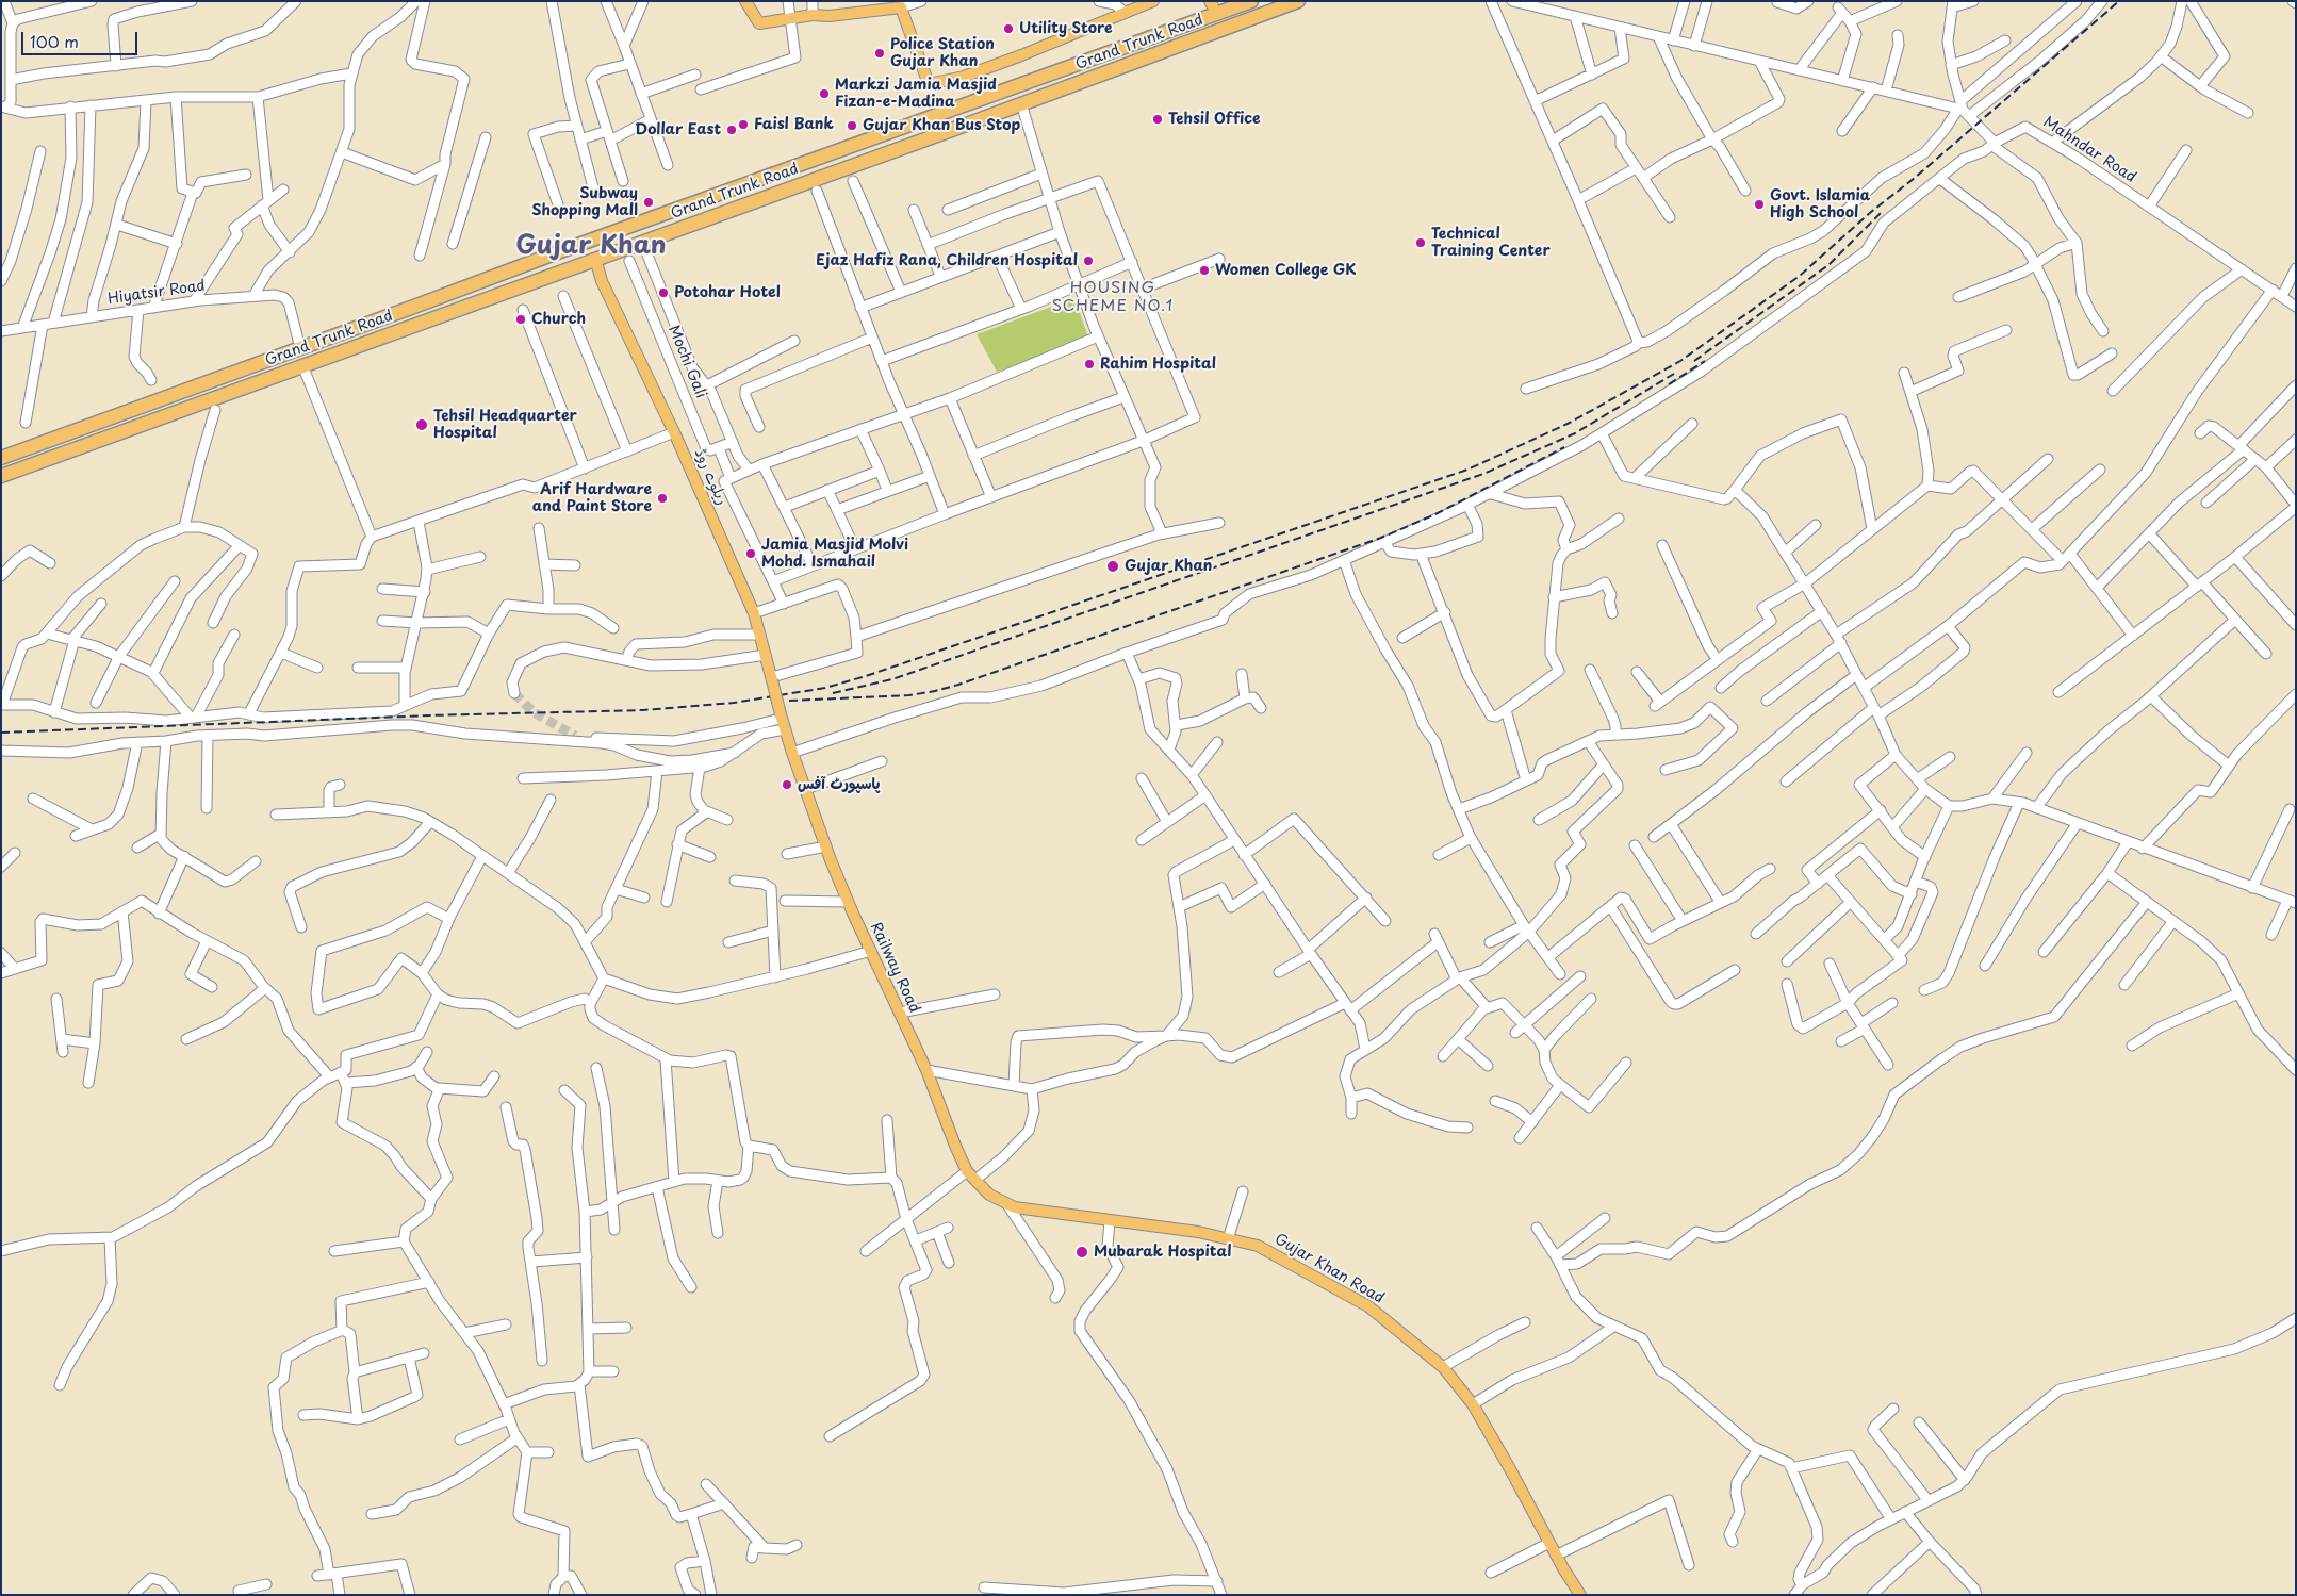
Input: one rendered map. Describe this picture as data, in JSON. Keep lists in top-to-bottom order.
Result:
{
  "streets": {
    "highway": ["Grand Trunk Road"],
    "main road": ["ریلوے روڈ", "Railway Road", "Gujar Khan Road"],
    "street": ["Mahndar Road", "Hiyatsir Road", "Mochi Gali"]
  },
  "crossings": [
    ["Grand Trunk Road", "Hiyatsir Road"],
    ["Grand Trunk Road", "ریلوے روڈ"],
    ["ریلوے روڈ", "Railway Road"],
    ["Railway Road", "Gujar Khan Road"]
  ],
  "districts": ["Gujar Khan", "HOUSING SCHEME NO.1"],
  "places": [
    "Utility Store",
    "Police Station Gujar Khan",
    "Markzi Jamia Masjid Fizan-e-Madina",
    "Tehsil Office",
    "Faisl Bank",
    "Gujar Khan Bus Stop",
    "Dollar East",
    "Subway Shopping Mall",
    "Govt. Islamia High School",
    "Technical Training Center",
    "Ejaz Hafiz Rana, Children Hospital",
    "Women College GK",
    "Potohar Hotel",
    "Church",
    "Rahim Hospital",
    "Tehsil Headquarter Hospital",
    "Arif Hardware and Paint Store",
    "Jamia Masjid Molvi Mohd. Ismahail",
    "Gujar Khan",
    "پاسپورٹ آفس",
    "Mubarak Hospital"
  ],
  "scale_bar": "100 m"
}
